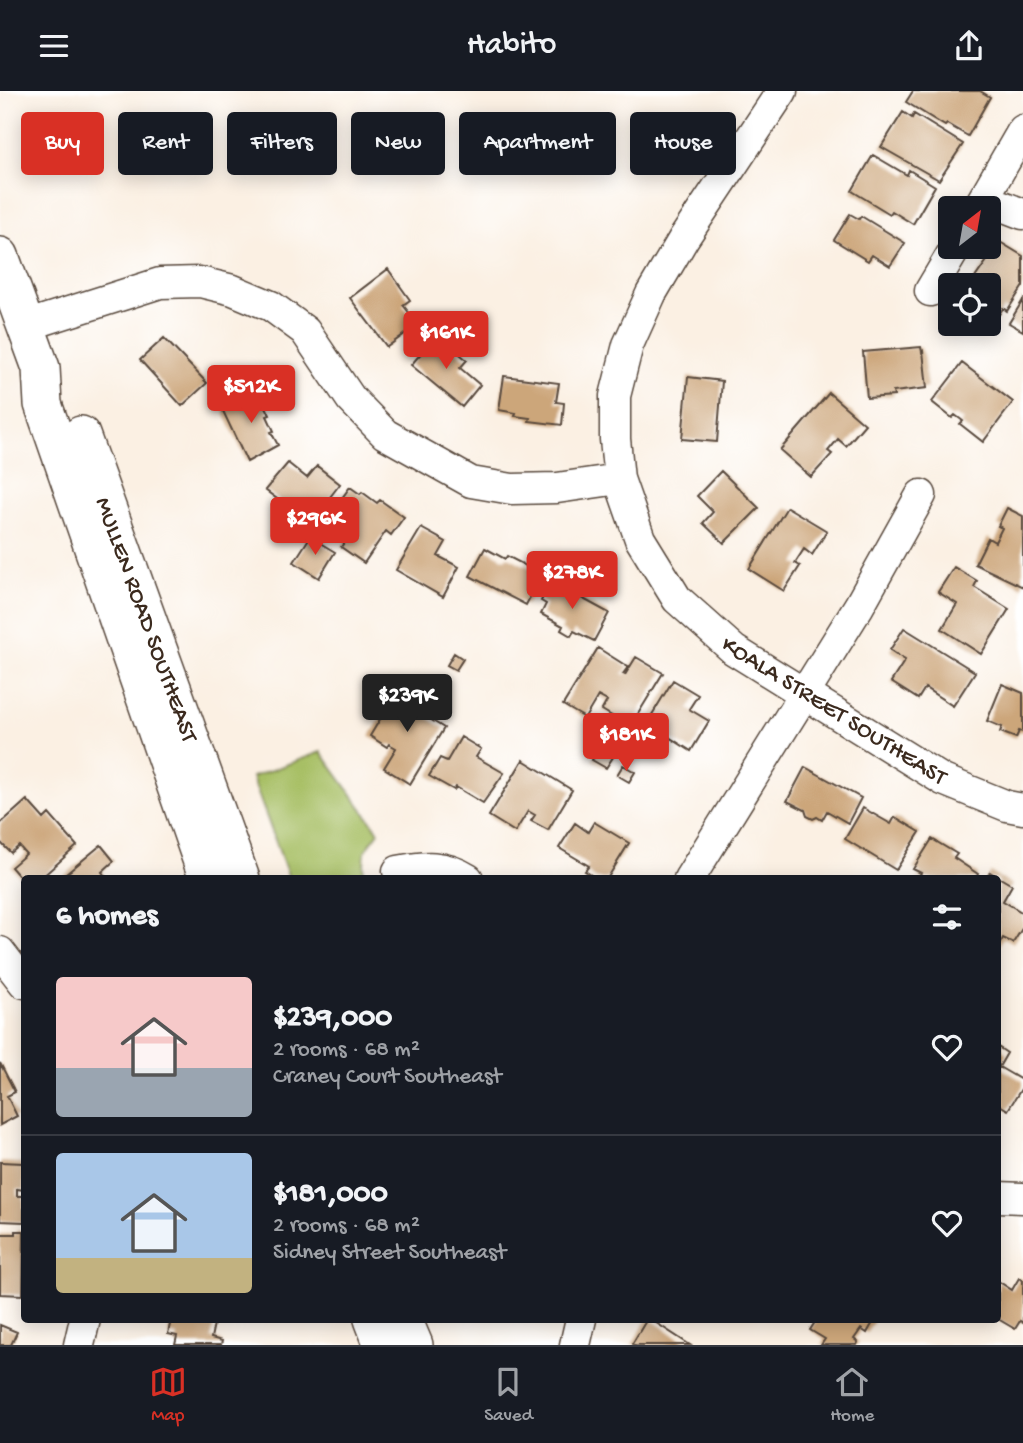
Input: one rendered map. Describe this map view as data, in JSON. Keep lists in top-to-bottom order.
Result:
{
  "streets": {
    "street": ["MULLEN ROAD SOUTHEAST", "KOALA STREET SOUTHEAST"]
  },
  "north": "top right",
  "page": {
    "header": "Habito",
    "chip": [
      "Buy",
      "Rent",
      "Filters",
      "New",
      "Apartment",
      "House"
    ],
    "price": [
      "$161K",
      "$512K",
      "$296K",
      "$278K",
      "$239K",
      "$181K"
    ],
    "heading": "6 homes",
    "list": [
      {
        "name": "$239,000",
        "note": "2 rooms · 68 m² · Craney Court Southeast"
      },
      {
        "name": "$181,000",
        "note": "2 rooms · 68 m² · Sidney Street Southeast"
      }
    ],
    "tabs": ["Map", "Saved", "Home"]
  }
}
